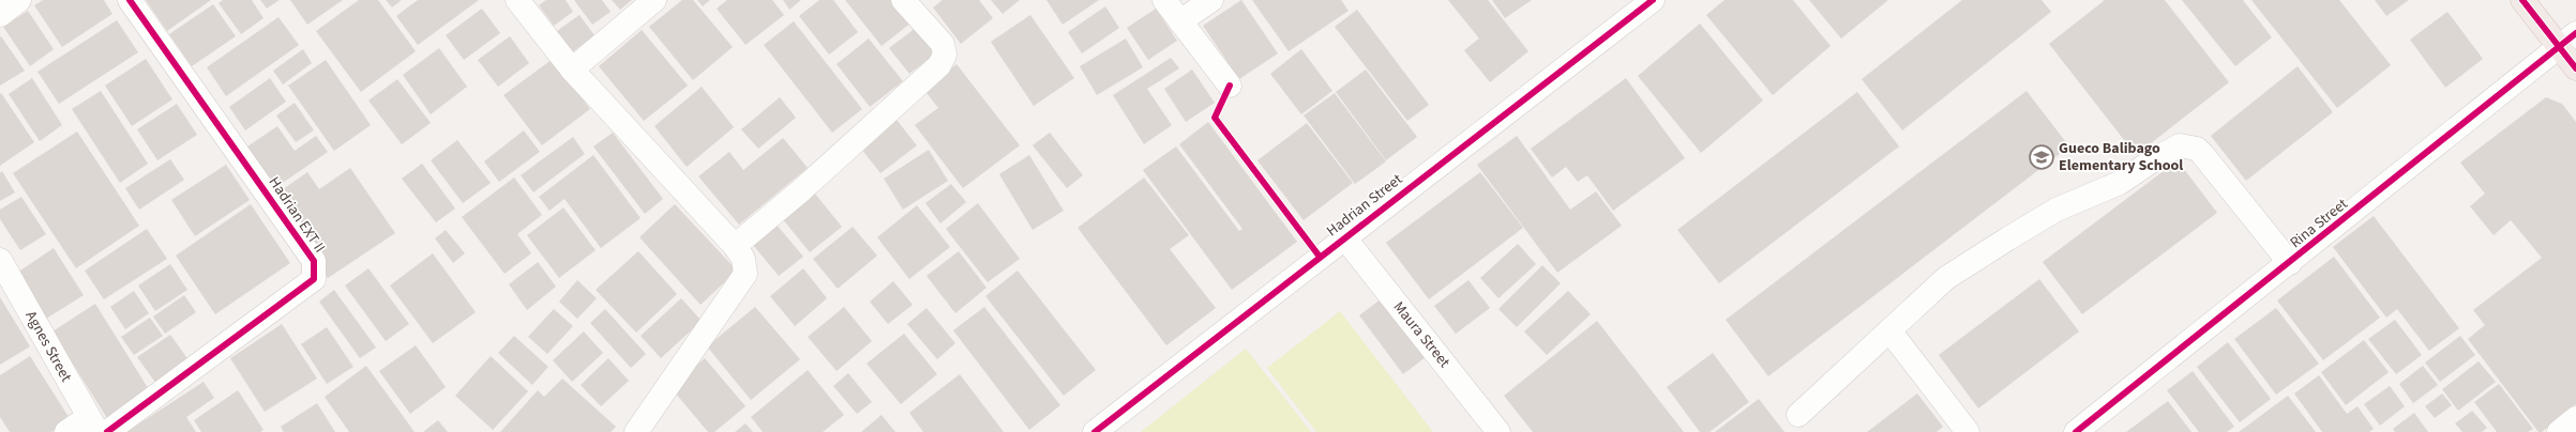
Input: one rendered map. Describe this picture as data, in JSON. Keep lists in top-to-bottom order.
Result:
{
  "streets": {
    "street": [
      "Hadrian Street",
      "Hadrian EXT II",
      "Rina Street",
      "Maura Street",
      "Agnes Street"
    ]
  },
  "crossings": [
    ["Hadrian Street", "Maura Street"]
  ],
  "places": {
    "school or university": ["Gueco Balibago Elementary School"]
  }
}
